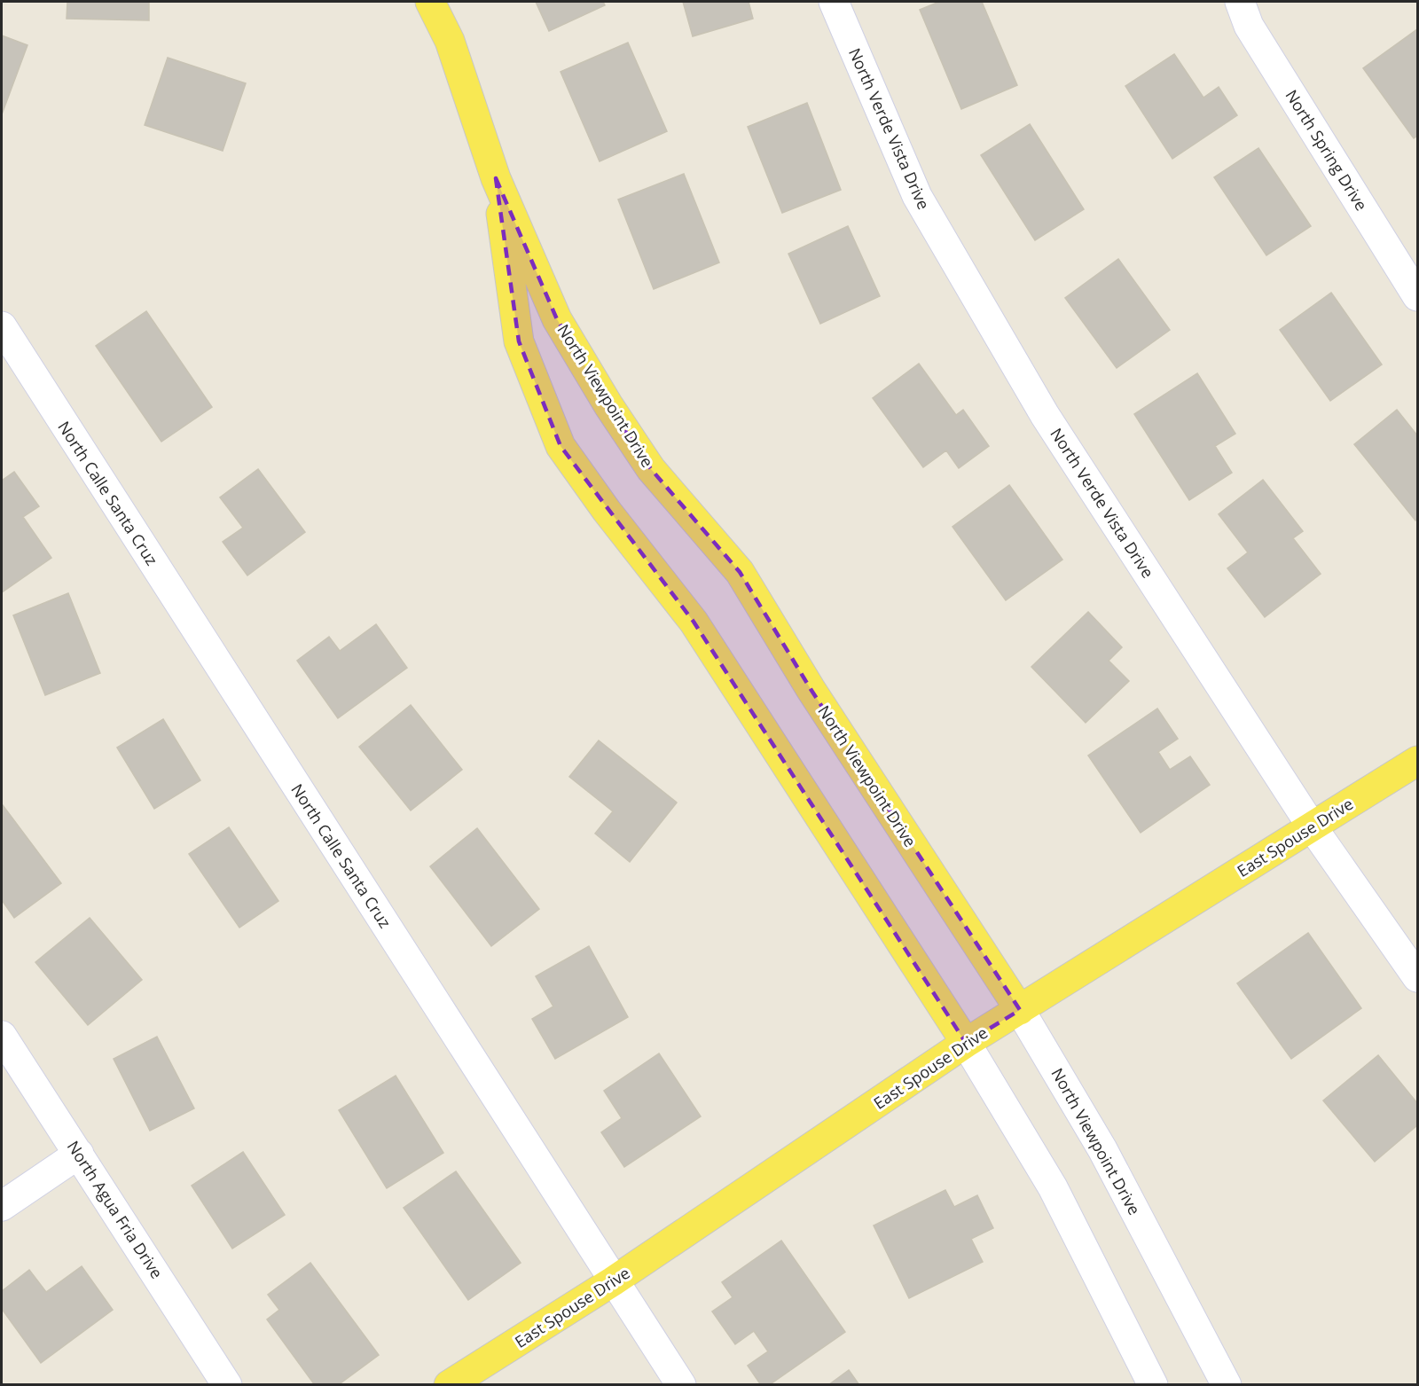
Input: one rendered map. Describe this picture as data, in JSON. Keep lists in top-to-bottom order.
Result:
{
  "streets": {
    "main road": ["North Viewpoint Drive", "East Spouse Drive"],
    "street": [
      "North Verde Vista Drive",
      "North Spring Drive",
      "North Calle Santa Cruz",
      "North Agua Fria Drive"
    ]
  },
  "crossings": [
    ["North Verde Vista Drive", "East Spouse Drive"],
    ["North Viewpoint Drive", "East Spouse Drive"],
    ["North Calle Santa Cruz", "East Spouse Drive"]
  ]
}
